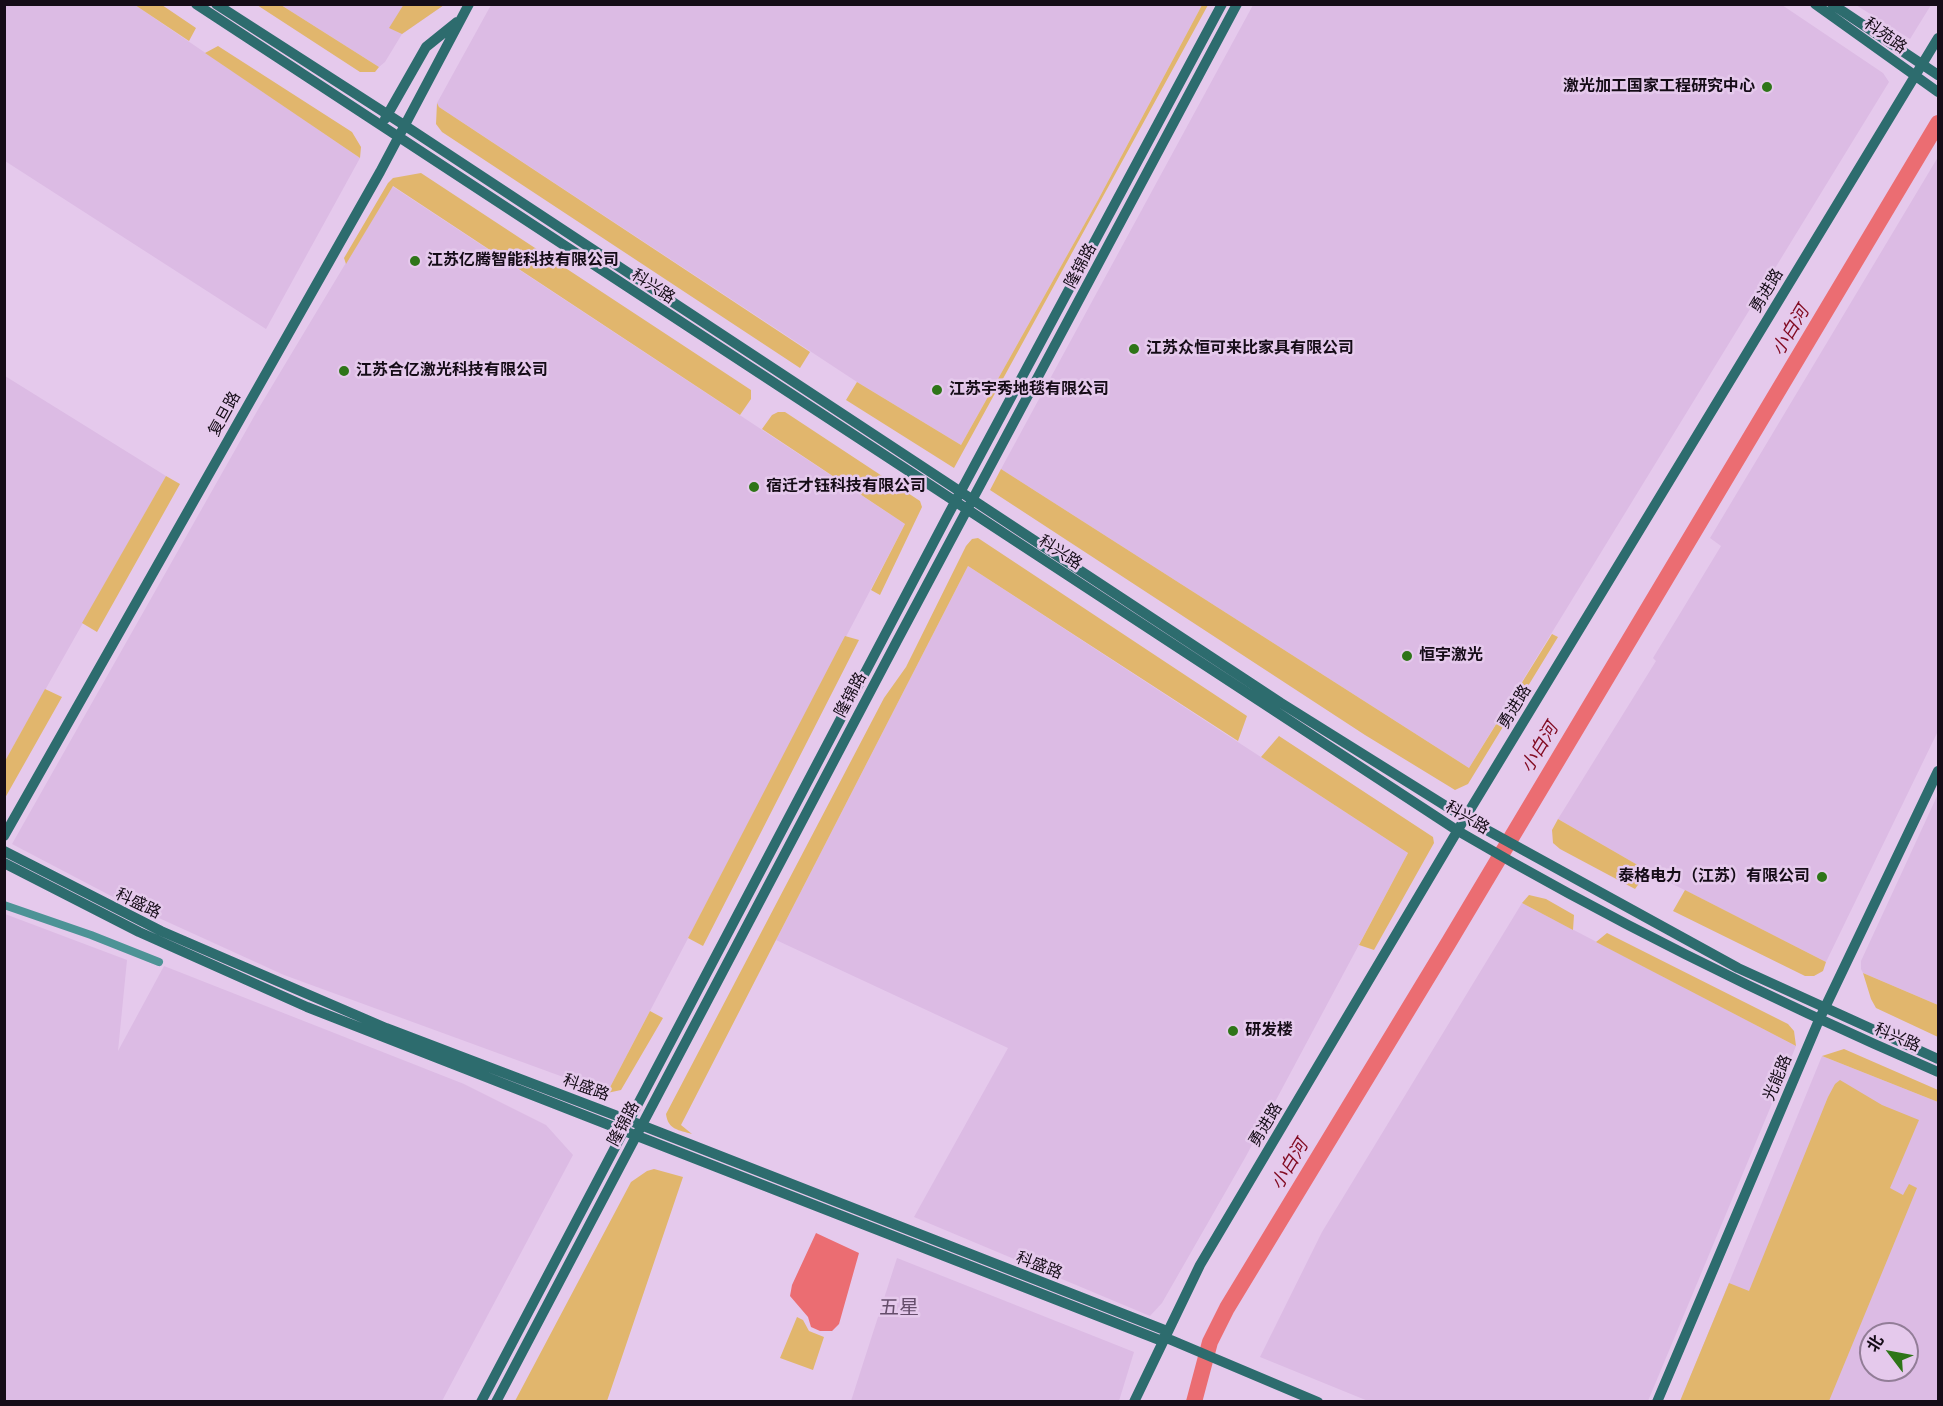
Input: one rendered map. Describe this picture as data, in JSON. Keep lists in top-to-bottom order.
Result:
{
  "streets": {
    "main road": [
      "科苑路",
      "隆锦路",
      "科兴路",
      "勇进路",
      "复旦路",
      "科盛路",
      "光能路"
    ]
  },
  "crossings": [
    ["科苑路", "勇进路"],
    ["隆锦路", "科兴路"],
    ["隆锦路", "科盛路"],
    ["科兴路", "勇进路"],
    ["科兴路", "复旦路"],
    ["科兴路", "光能路"],
    ["勇进路", "科盛路"]
  ],
  "districts": ["五星"],
  "water": ["小白河"],
  "places": [
    "激光加工国家工程研究中心",
    "江苏亿腾智能科技有限公司",
    "江苏众恒可来比家具有限公司",
    "江苏合亿激光科技有限公司",
    "江苏宇秀地毯有限公司",
    "宿迁才钰科技有限公司",
    "恒宇激光",
    "泰格电力（江苏）有限公司",
    "研发楼"
  ],
  "north": "top left"
}
